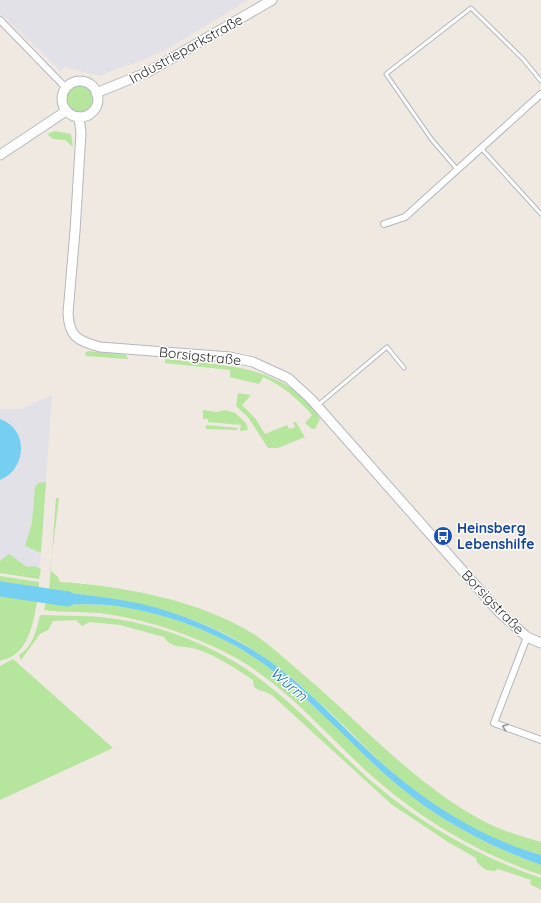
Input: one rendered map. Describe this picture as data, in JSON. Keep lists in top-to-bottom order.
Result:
{
  "streets": {
    "street": ["Industrieparkstraße", "Borsigstraße"]
  },
  "crossings": [
    ["Industrieparkstraße", "Borsigstraße"]
  ],
  "water": ["Wurm"],
  "places": {
    "bus stop": ["Heinsberg Lebenshilfe"]
  }
}
